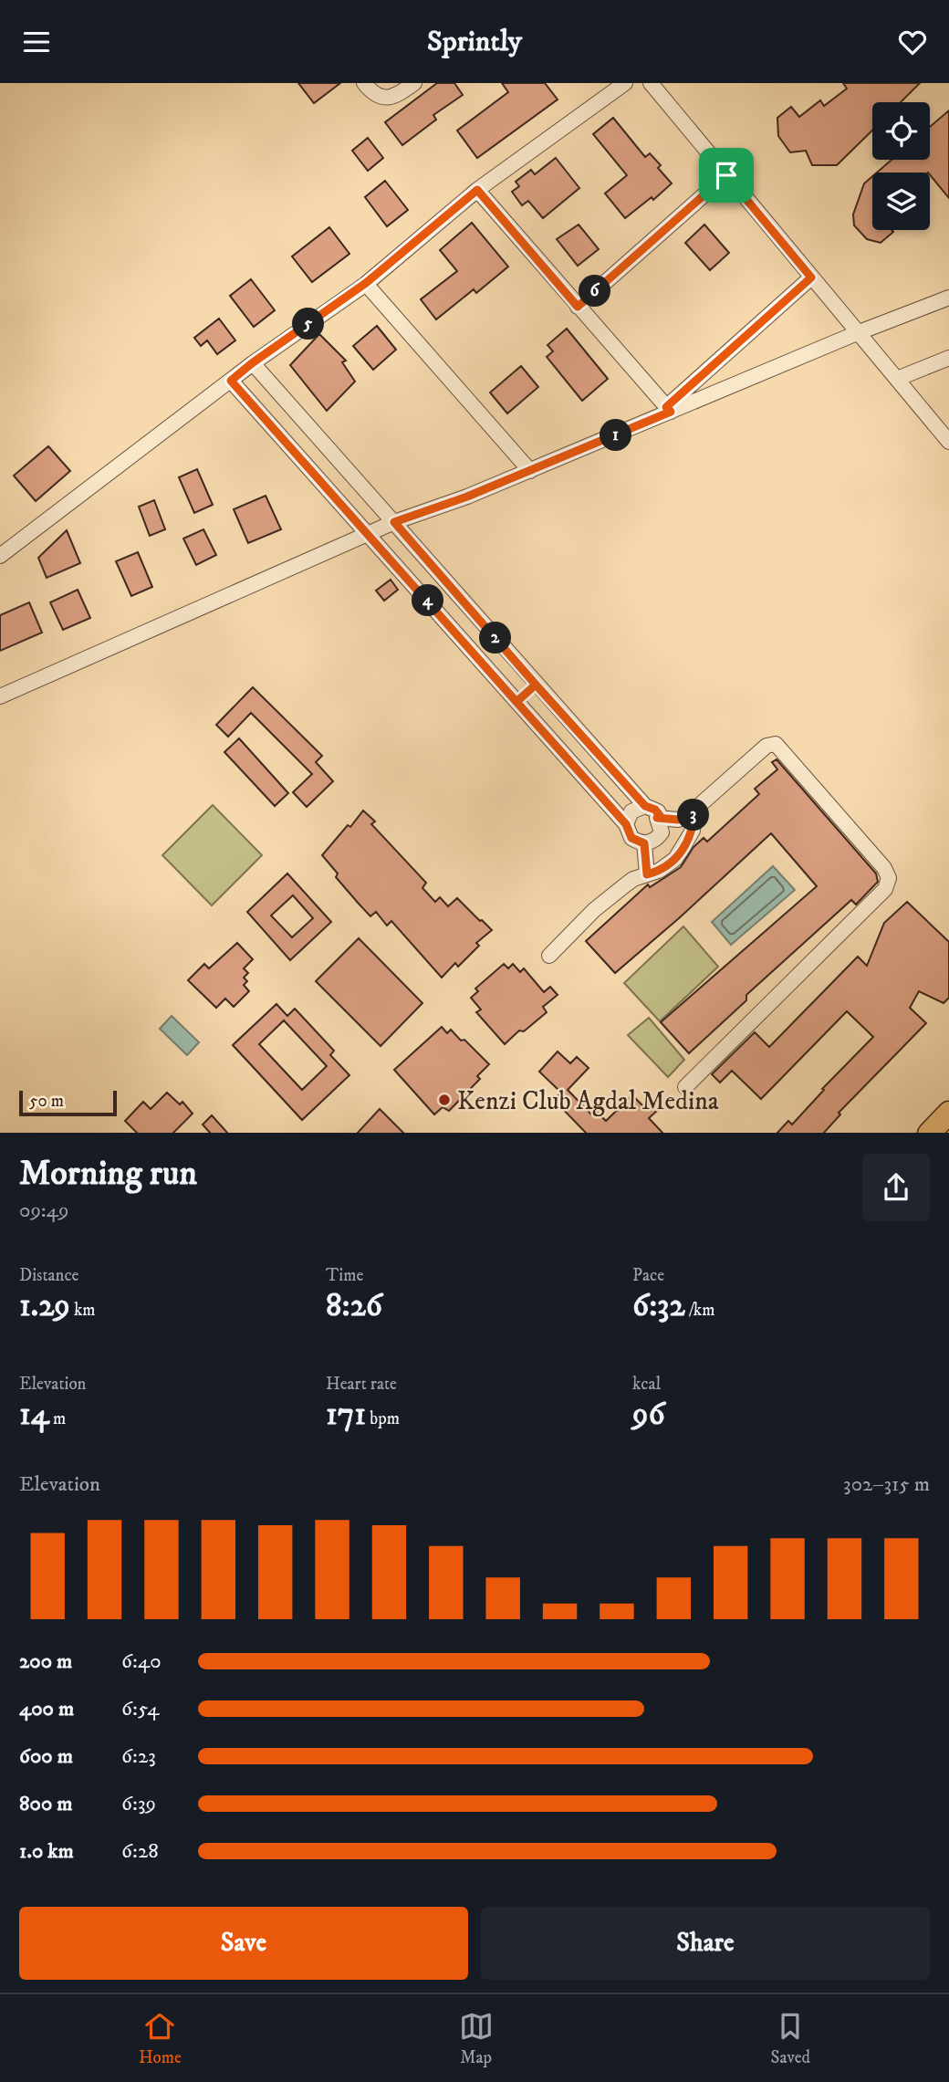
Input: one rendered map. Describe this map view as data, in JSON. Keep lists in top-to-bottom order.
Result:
{
  "places": ["Kenzi Club Agdal Medina"],
  "scale_bar": "50 m",
  "page": {
    "header": "Sprintly",
    "pins": [
      "6",
      "5",
      "1",
      "4",
      "2",
      "3"
    ],
    "scale": "50 m",
    "heading": ["Morning run", "09:49"],
    "stats": [
      ["Distance", "1.29 km"],
      ["Time", "8:26"],
      ["Pace", "6:32 /km"],
      ["Elevation", "14 m"],
      ["Heart rate", "171 bpm"],
      ["kcal", "96"]
    ],
    "chart": ["Elevation", "302–315 m"],
    "list": [
      {
        "name": "200 m",
        "note": "6:40"
      },
      {
        "name": "400 m",
        "note": "6:54"
      },
      {
        "name": "600 m",
        "note": "6:23"
      },
      {
        "name": "800 m",
        "note": "6:39"
      },
      {
        "name": "1.0 km",
        "note": "6:28"
      }
    ],
    "buttons": ["Save", "Share"],
    "tabs": ["Home", "Map", "Saved"]
  }
}
